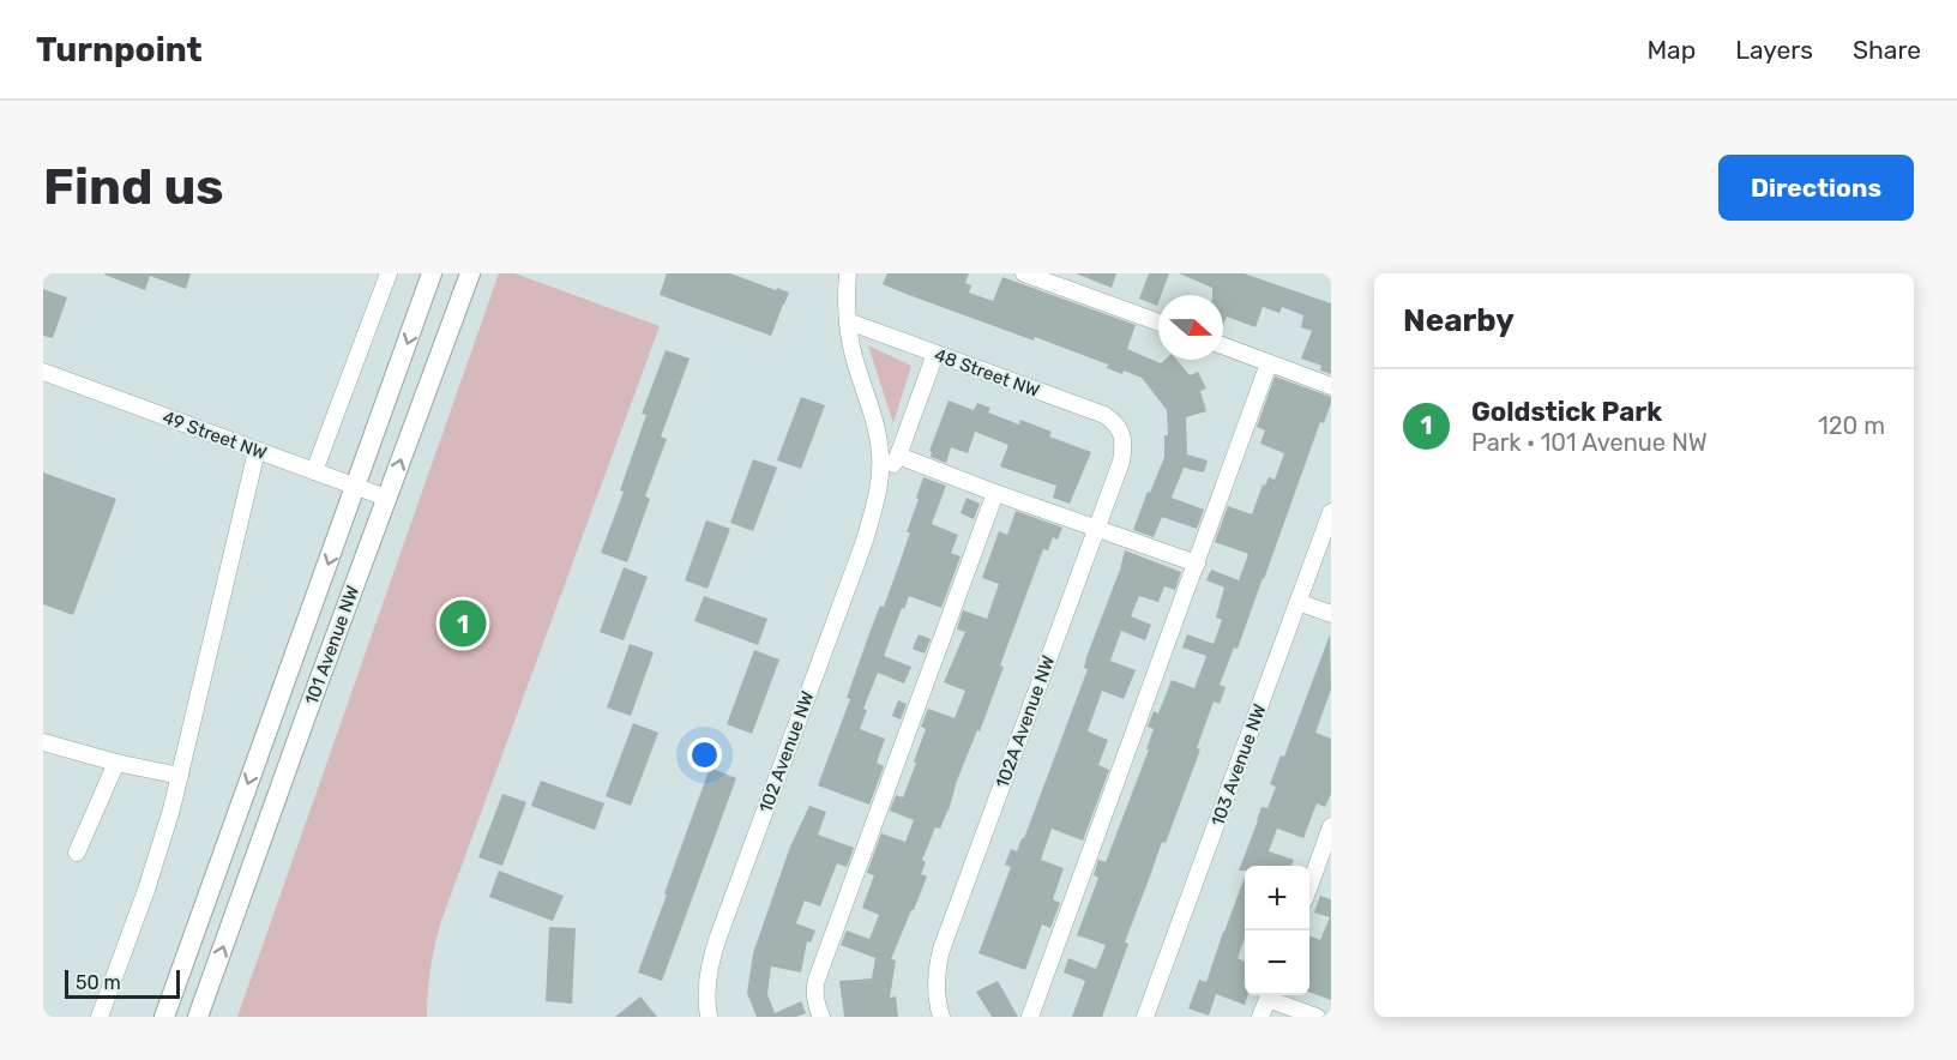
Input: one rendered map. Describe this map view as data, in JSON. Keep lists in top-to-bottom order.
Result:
{
  "streets": {
    "main road": ["101 Avenue NW"],
    "street": [
      "48 Street NW",
      "49 Street NW",
      "102A Avenue NW",
      "102 Avenue NW",
      "103 Avenue NW"
    ]
  },
  "crossings": [
    ["48 Street NW", "102A Avenue NW"],
    ["48 Street NW", "102 Avenue NW"],
    ["49 Street NW", "101 Avenue NW"]
  ],
  "scale_bar": "50 m",
  "north": "right",
  "page": {
    "header": "Turnpoint",
    "nav": ["Map", "Layers", "Share"],
    "buttons": "Directions",
    "title": "Find us",
    "heading": "Nearby",
    "list": [
      {
        "mark": "1",
        "name": "Goldstick Park",
        "note": "Park · 101 Avenue NW",
        "value": "120 m"
      }
    ],
    "pins": "1",
    "map_buttons": ["+", "−"],
    "scale": "50 m"
  }
}
